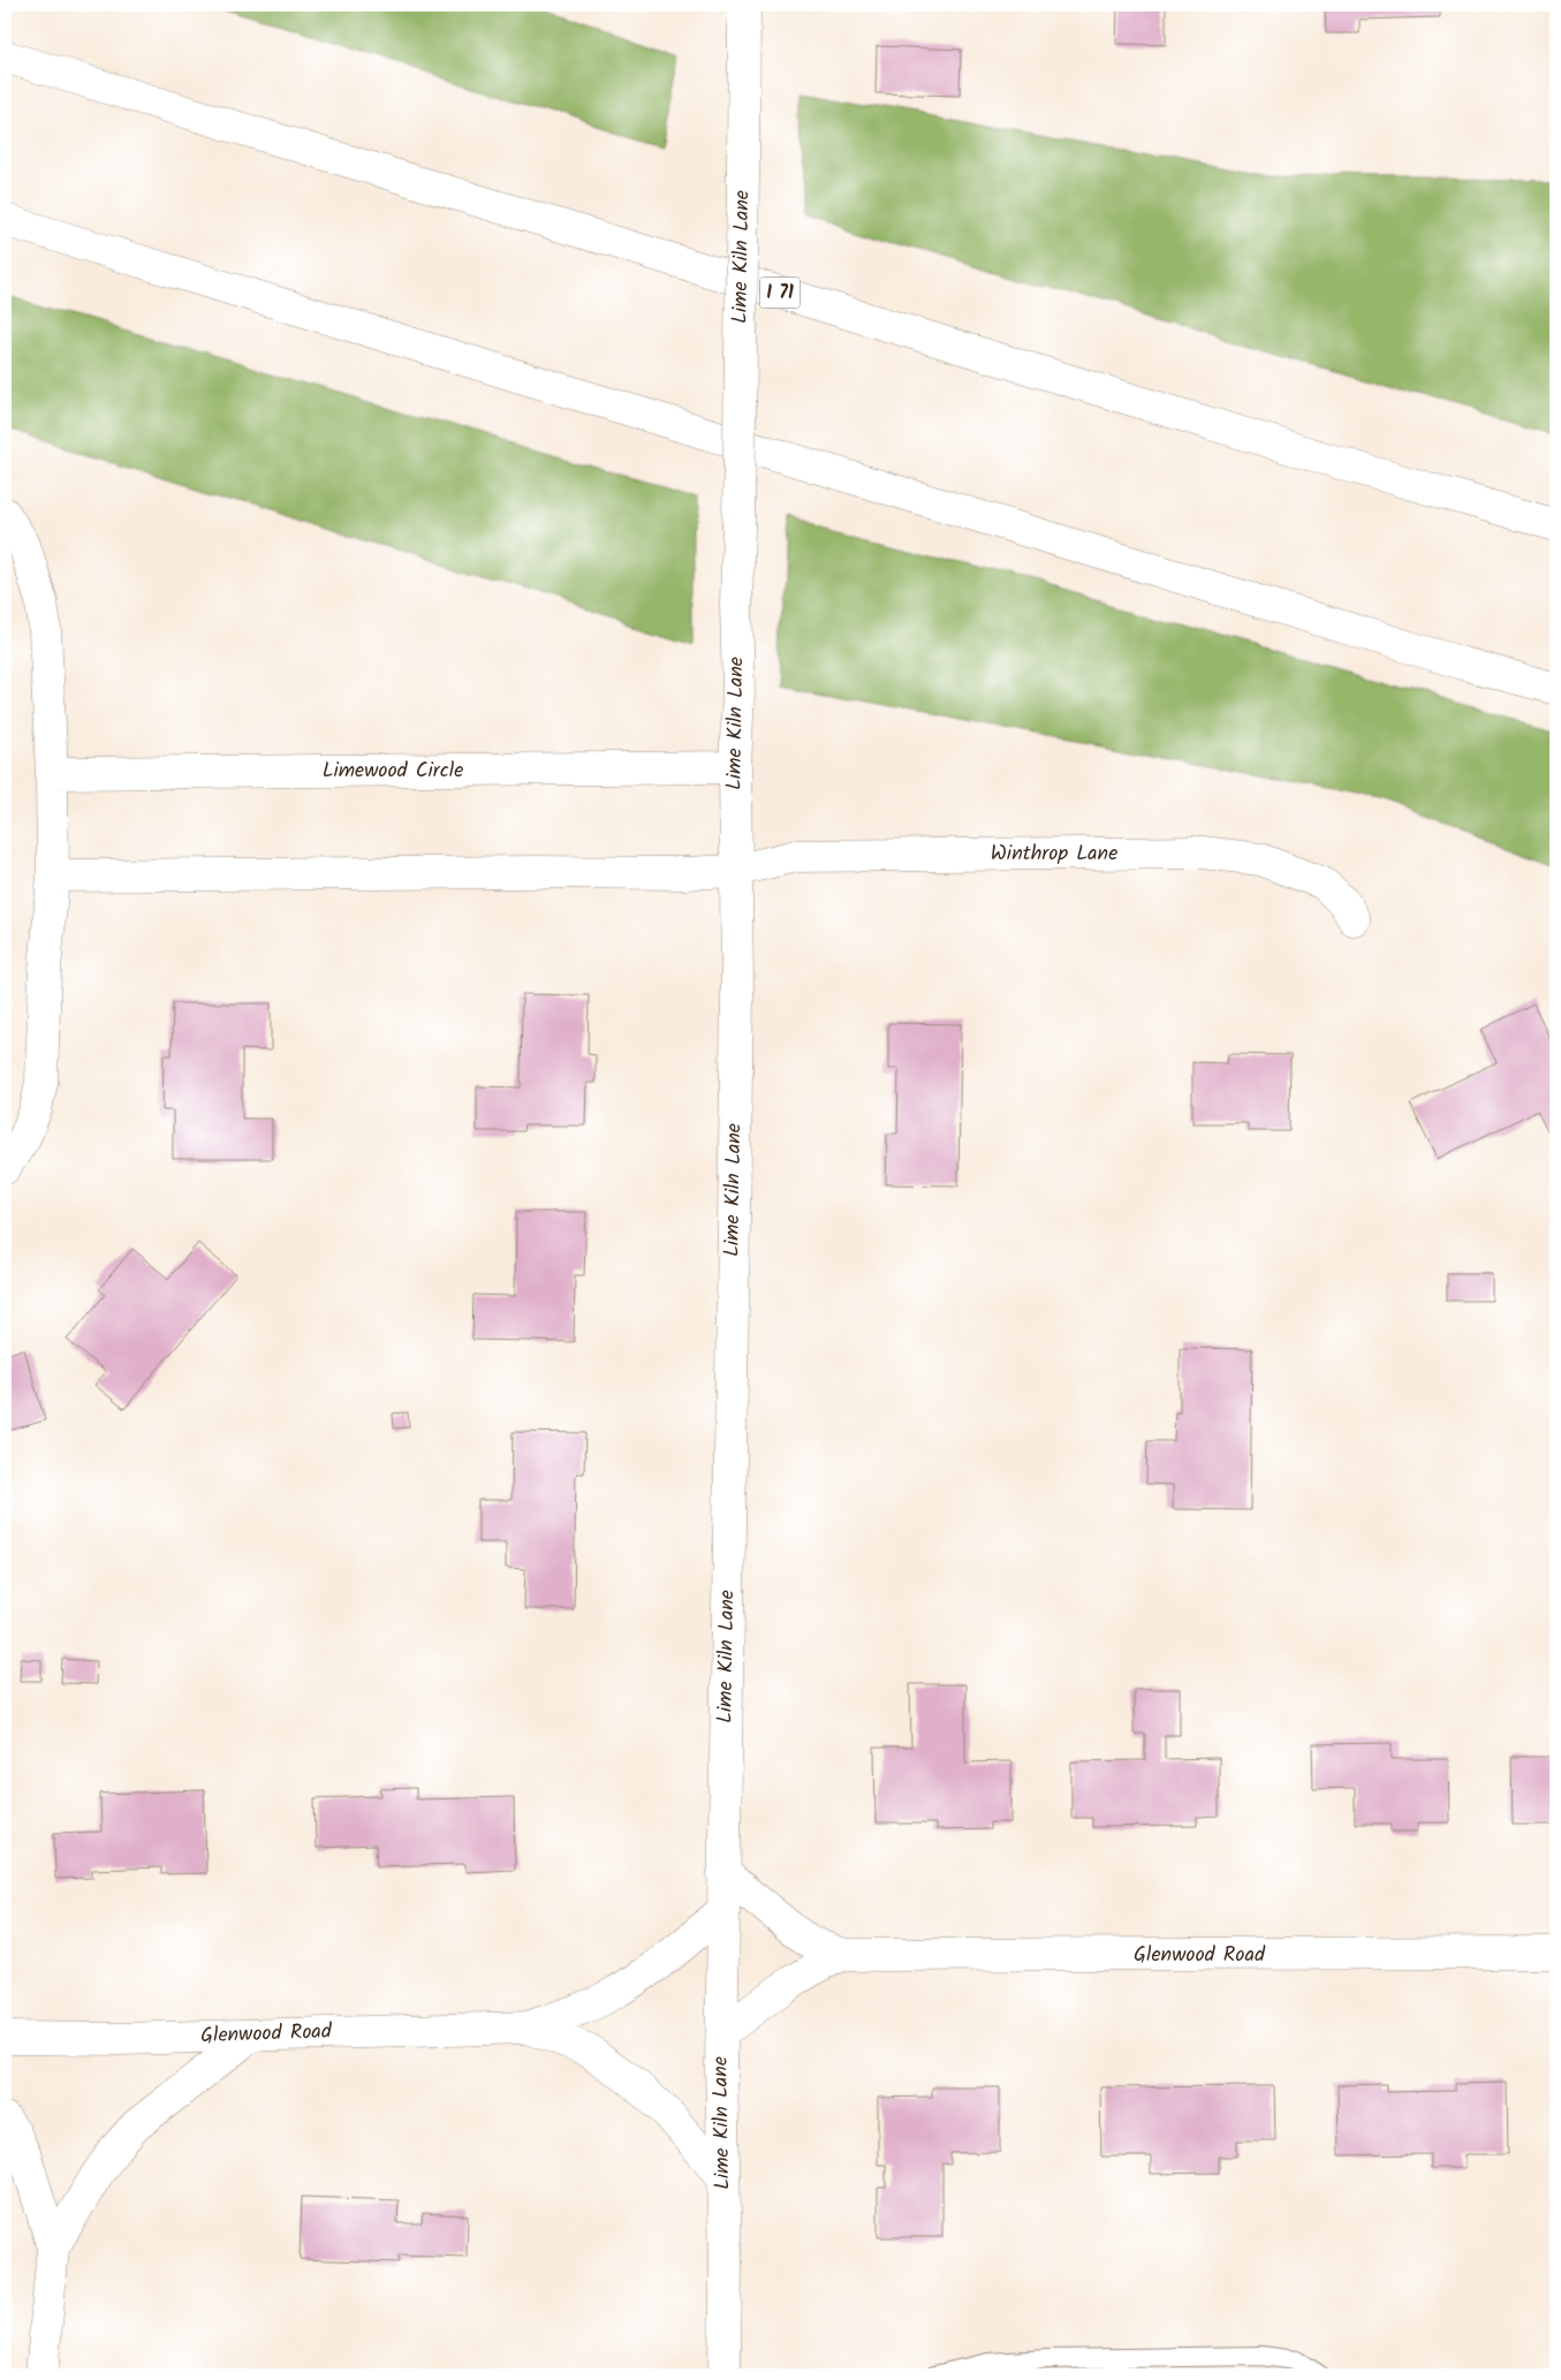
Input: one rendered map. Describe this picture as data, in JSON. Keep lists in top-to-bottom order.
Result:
{
  "streets": {
    "main road": [
      "Lime Kiln Lane",
      "I 71",
      "Limewood Circle",
      "Winthrop Lane",
      "Glenwood Road"
    ]
  },
  "crossings": [
    ["Lime Kiln Lane", "Limewood Circle"],
    ["Lime Kiln Lane", "Winthrop Lane"],
    ["Lime Kiln Lane", "Glenwood Road"]
  ]
}
